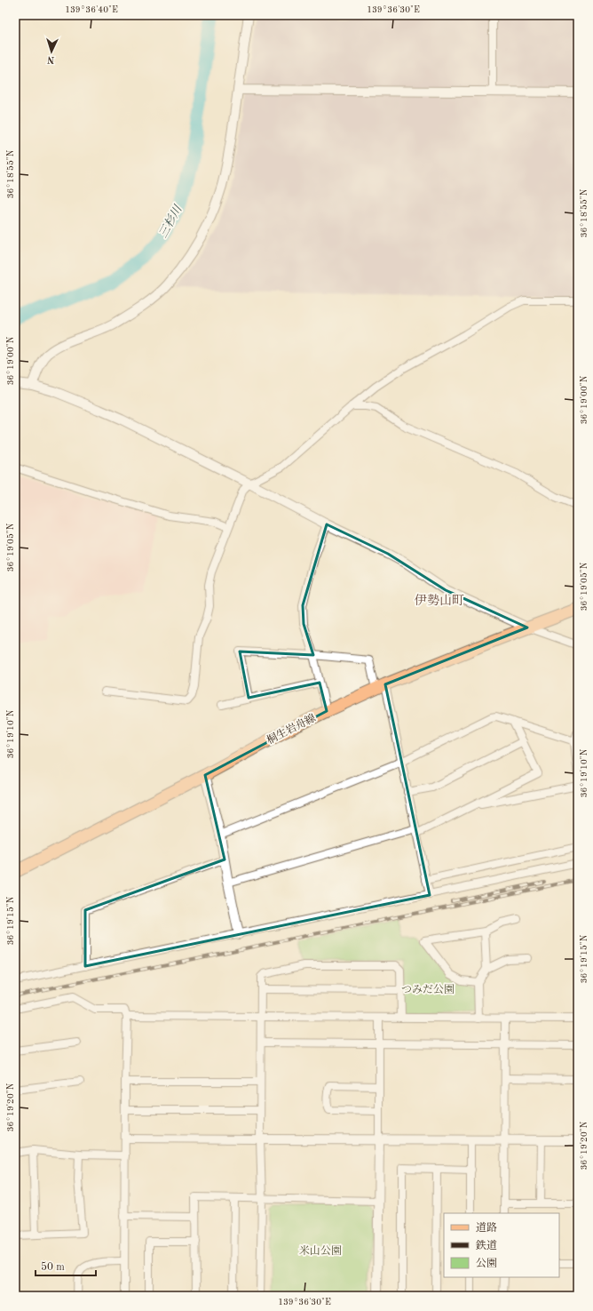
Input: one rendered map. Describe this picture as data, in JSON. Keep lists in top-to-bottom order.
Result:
{
  "streets": {
    "main road": ["桐生岩舟線"]
  },
  "districts": ["伊勢山町"],
  "water": ["三杉川"],
  "parks": ["つみだ公園", "米山公園"],
  "legend": ["道路", "鉄道", "公園"],
  "scale_bar": "50 m",
  "north": "bottom",
  "coordinates": [
    "139°36'40\"E",
    "139°36'30\"E",
    "36°18'55\"N",
    "36°19'00\"N",
    "36°19'05\"N",
    "36°19'10\"N",
    "36°19'15\"N",
    "36°19'20\"N"
  ]
}
